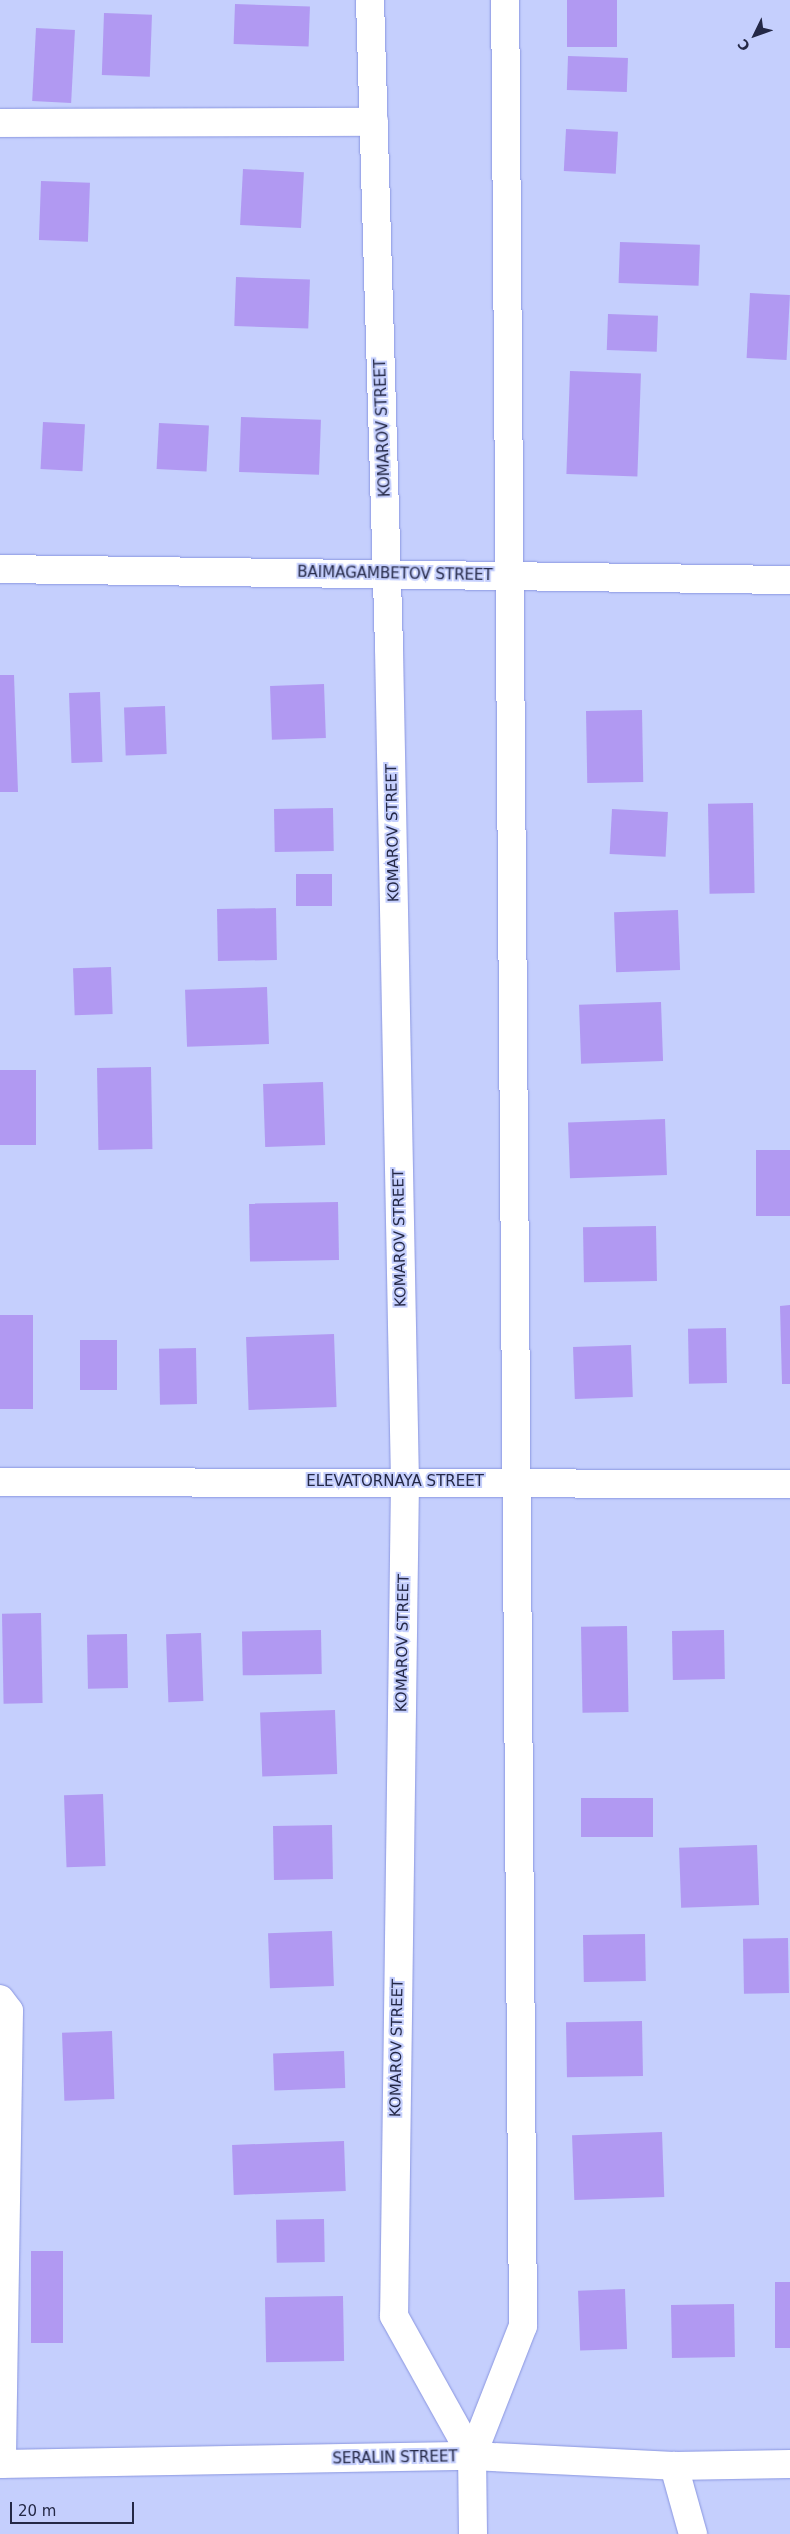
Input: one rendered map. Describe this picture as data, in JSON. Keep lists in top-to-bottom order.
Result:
{
  "streets": {
    "street": [
      "KOMAROV STREET",
      "BAIMAGAMBETOV STREET",
      "ELEVATORNAYA STREET",
      "SERALIN STREET"
    ]
  },
  "crossings": [
    ["KOMAROV STREET", "BAIMAGAMBETOV STREET"],
    ["KOMAROV STREET", "ELEVATORNAYA STREET"],
    ["KOMAROV STREET", "SERALIN STREET"]
  ],
  "scale_bar": "20 m",
  "north": "bottom left"
}
